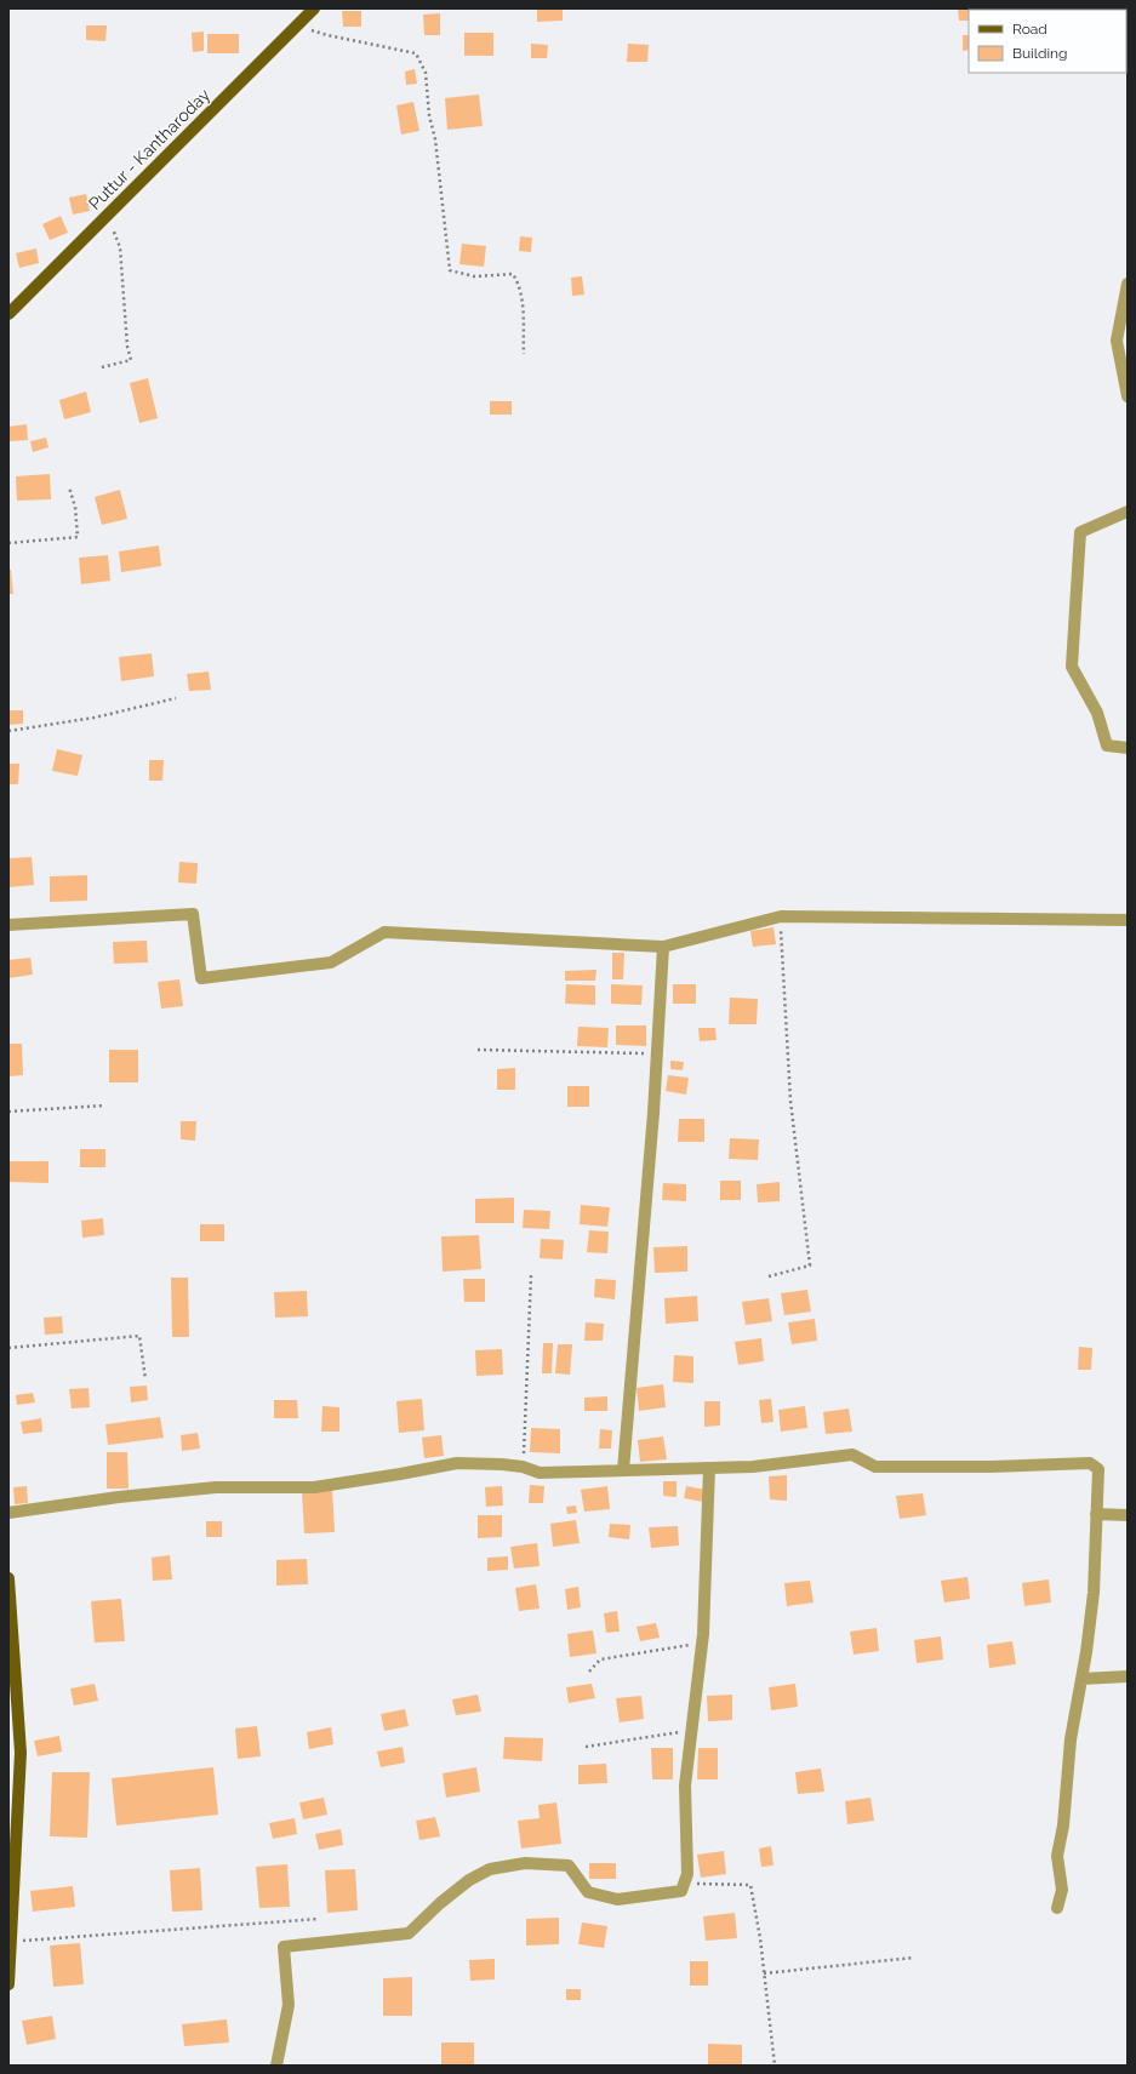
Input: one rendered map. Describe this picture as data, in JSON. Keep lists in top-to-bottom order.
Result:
{
  "streets": {
    "main road": ["Puttur - Kantharoday"]
  },
  "legend": ["Road", "Building"]
}
